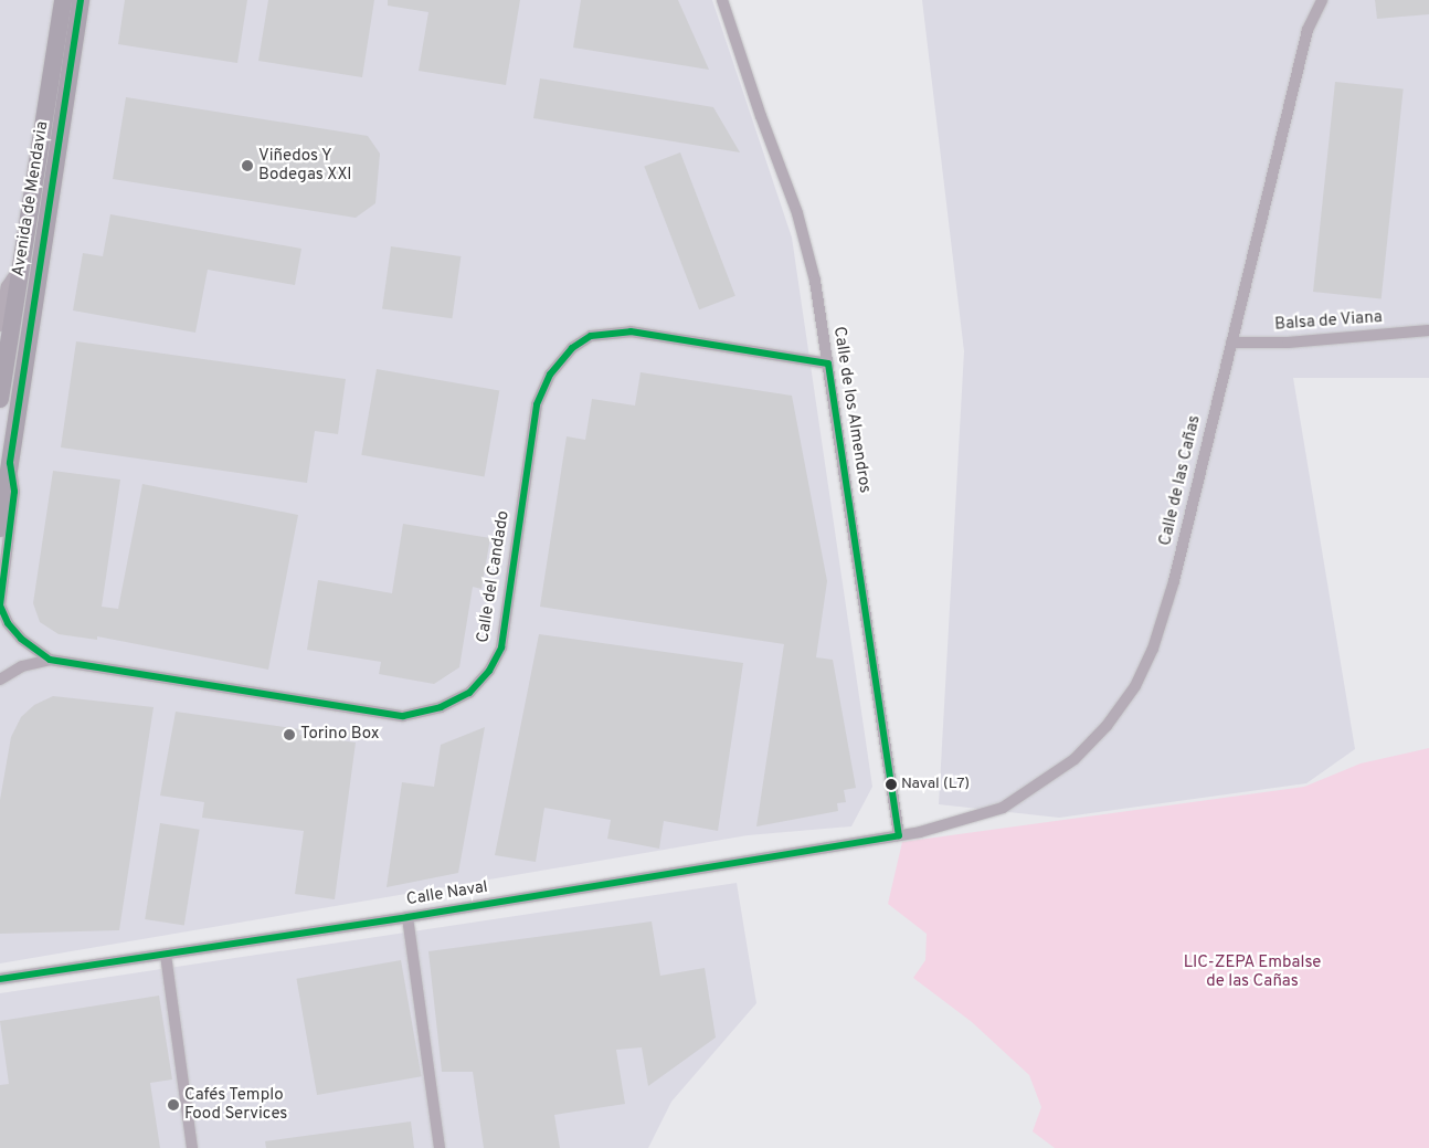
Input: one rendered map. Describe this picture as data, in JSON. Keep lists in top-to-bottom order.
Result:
{
  "streets": {
    "main road": ["Avenida de Mendavia"],
    "street": [
      "Balsa de Viana",
      "Calle de los Almendros",
      "Calle de las Cañas",
      "Calle del Candado",
      "Calle Naval"
    ]
  },
  "crossings": [
    ["Avenida de Mendavia", "Calle del Candado"],
    ["Balsa de Viana", "Calle de las Cañas"],
    ["Calle de los Almendros", "Calle de las Cañas"],
    ["Calle de los Almendros", "Calle del Candado"],
    ["Calle de los Almendros", "Calle Naval"],
    ["Calle de las Cañas", "Calle Naval"]
  ],
  "parks": ["LIC-ZEPA Embalse de las Cañas"],
  "places": [
    "Viñedos Y Bodegas XXI",
    "Torino Box",
    "Naval (L7)",
    "Cafés Templo Food Services"
  ]
}
